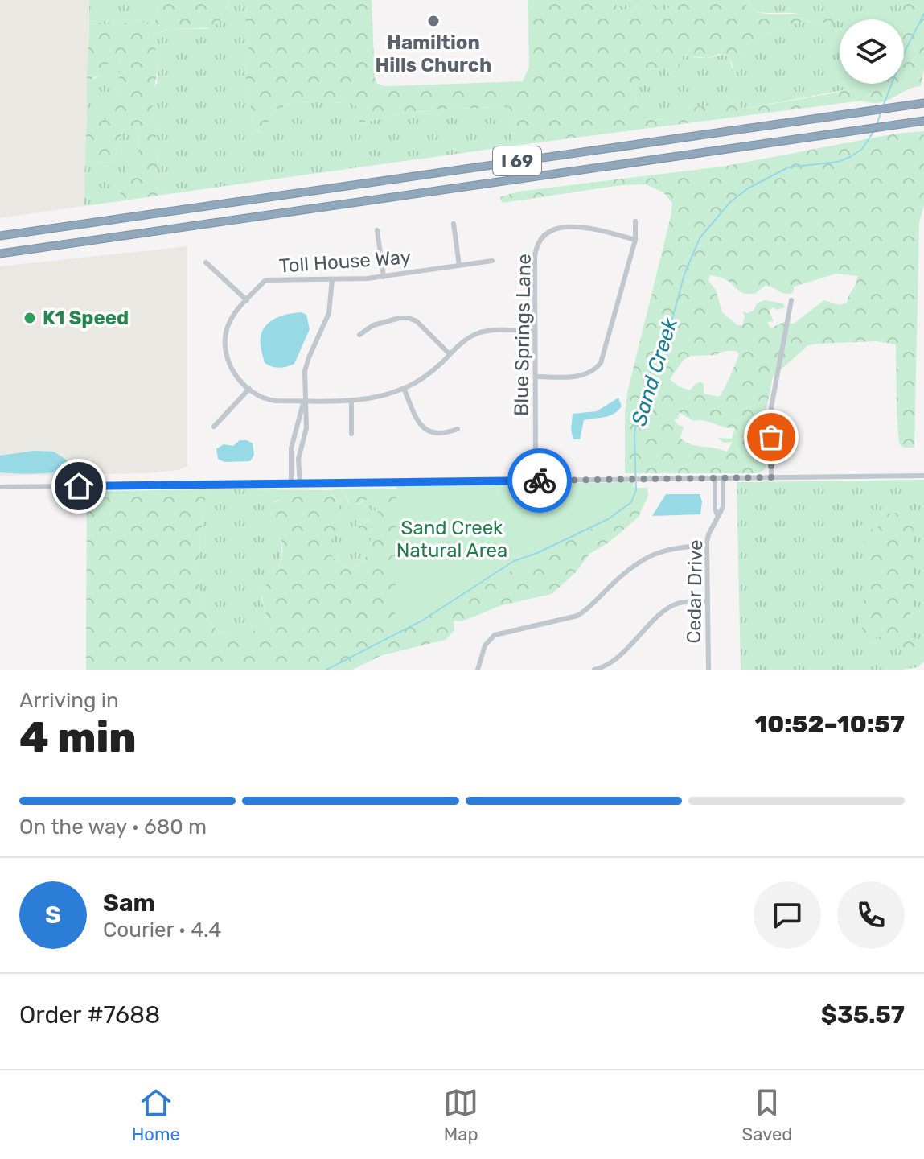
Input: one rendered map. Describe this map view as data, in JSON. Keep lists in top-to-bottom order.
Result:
{
  "streets": {
    "highway": ["I 69"],
    "street": ["Toll House Way", "Blue Springs Lane", "Cedar Drive"]
  },
  "water": ["Sand Creek"],
  "parks": ["Sand Creek Natural Area"],
  "places": ["Hamiltion Hills Church", "K1 Speed"],
  "page": {
    "heading": ["4 min", "Arriving in", "10:52–10:57"],
    "panel": [
      "Sam",
      "Courier · 4.4",
      "Order #7688",
      "$35.57"
    ],
    "bar": "On the way · 680 m",
    "round": "S",
    "tabs": ["Home", "Map", "Saved"]
  }
}
